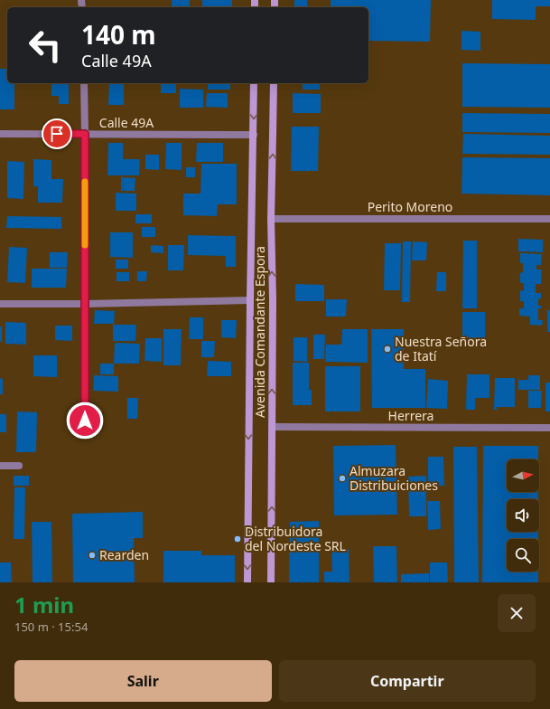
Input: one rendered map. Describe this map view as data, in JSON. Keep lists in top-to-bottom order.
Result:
{
  "streets": {
    "main road": ["Avenida Comandante Espora"],
    "street": ["Calle 49A", "Perito Moreno", "Herrera"]
  },
  "crossings": [
    ["Calle 49A", "Avenida Comandante Espora"],
    ["Perito Moreno", "Avenida Comandante Espora"],
    ["Avenida Comandante Espora", "Herrera"]
  ],
  "places": [
    "Nuestra Señora de Itatí",
    "Almuzara Distribuiciones",
    "Distribuidora del Nordeste SRL",
    "Rearden"
  ],
  "north": "right",
  "page": {
    "turn": ["140 m", "Calle 49A"],
    "heading": ["1 min", "150 m · 15:54"],
    "buttons": ["Salir", "Compartir"]
  }
}
